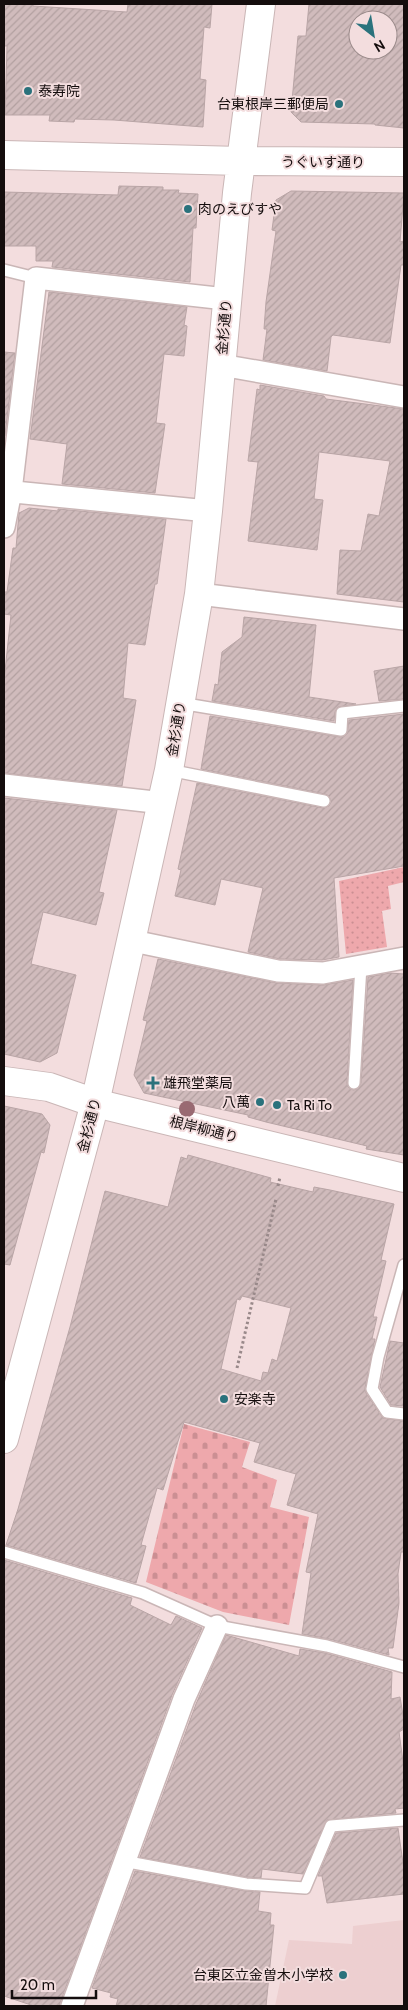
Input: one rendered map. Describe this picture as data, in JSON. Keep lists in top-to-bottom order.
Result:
{
  "streets": {
    "street": ["うぐいす通り", "金杉通り", "根岸柳通り"]
  },
  "crossings": [
    ["うぐいす通り", "金杉通り"],
    ["金杉通り", "根岸柳通り"]
  ],
  "places": {
    "other": [
      "泰寿院",
      "台東根岸三郵便局",
      "肉のえびすや",
      "八萬",
      "Ta Ri To",
      "安楽寺",
      "台東区立金曽木小学校"
    ],
    "health": ["雄飛堂薬局"]
  },
  "scale_bar": "20 m",
  "north": "bottom right"
}
